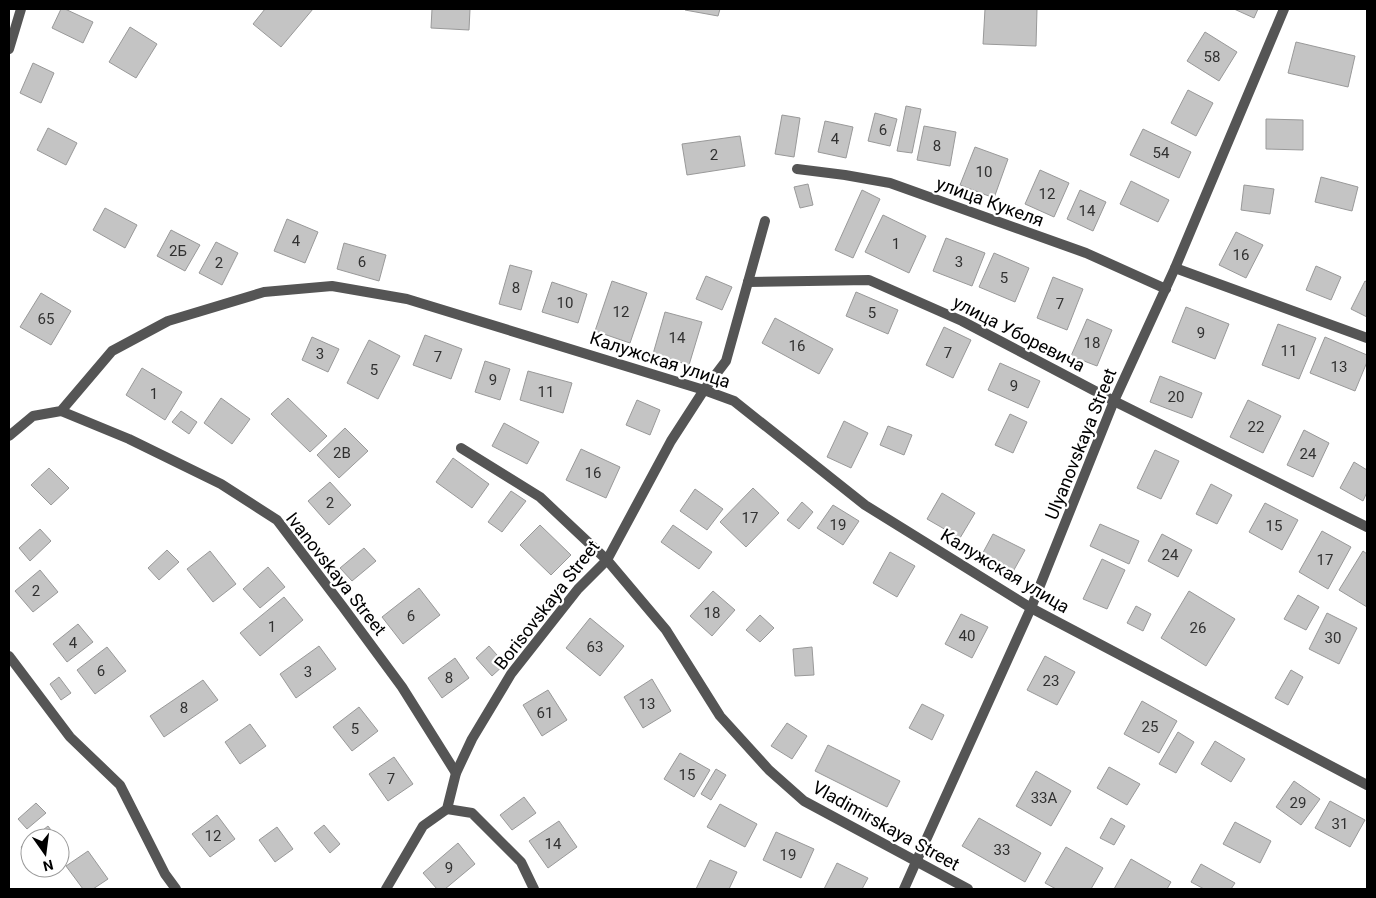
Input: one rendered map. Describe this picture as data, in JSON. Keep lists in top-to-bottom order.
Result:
{
  "streets": {
    "street": [
      "улица Кукеля",
      "улица Уборевича",
      "Калужская улица",
      "Ulyanovskaya Street",
      "Ivanovskaya Street",
      "Borisovskaya Street",
      "Vladimirskaya Street"
    ]
  },
  "crossings": [
    ["улица Кукеля", "Ulyanovskaya Street"],
    ["улица Уборевича", "Ulyanovskaya Street"],
    ["улица Уборевича", "Borisovskaya Street"],
    ["Калужская улица", "Ulyanovskaya Street"],
    ["Калужская улица", "Ivanovskaya Street"],
    ["Калужская улица", "Borisovskaya Street"],
    ["Ulyanovskaya Street", "Vladimirskaya Street"],
    ["Ivanovskaya Street", "Borisovskaya Street"],
    ["Borisovskaya Street", "Vladimirskaya Street"]
  ],
  "house_numbers": [
    "58",
    "6",
    "4",
    "8",
    "54",
    "2",
    "10",
    "12",
    "14",
    "4",
    "1",
    "2Б",
    "16",
    "6",
    "3",
    "2",
    "5",
    "8",
    "10",
    "7",
    "12",
    "5",
    "65",
    "9",
    "14",
    "18",
    "16",
    "11",
    "7",
    "3",
    "7",
    "13",
    "5",
    "9",
    "9",
    "11",
    "1",
    "20",
    "22",
    "2В",
    "24",
    "16",
    "2",
    "17",
    "19",
    "15",
    "24",
    "17",
    "2",
    "18",
    "6",
    "1",
    "26",
    "40",
    "30",
    "4",
    "63",
    "6",
    "3",
    "8",
    "23",
    "13",
    "8",
    "61",
    "25",
    "5",
    "15",
    "7",
    "33А",
    "29",
    "31",
    "12",
    "14",
    "33",
    "19",
    "9"
  ],
  "north": "bottom"
}
